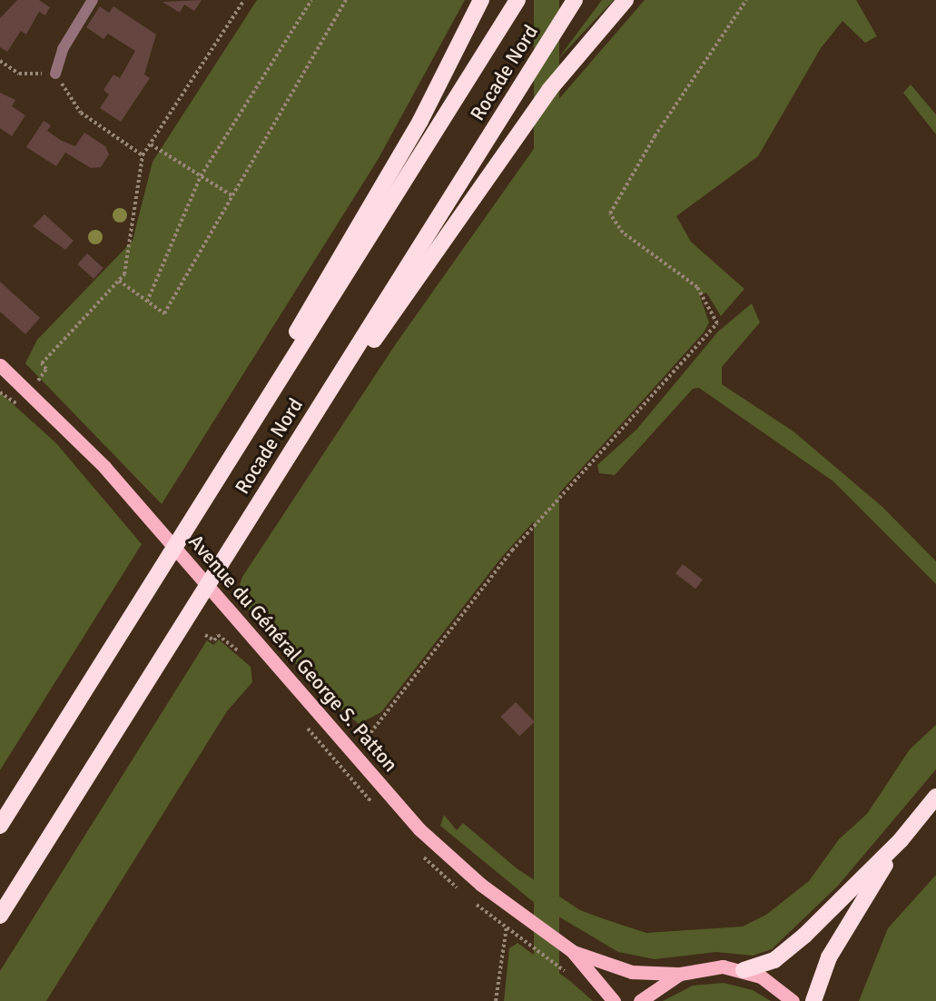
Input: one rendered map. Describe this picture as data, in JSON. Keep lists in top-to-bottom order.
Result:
{
  "streets": {
    "highway": ["Rocade Nord"],
    "main road": ["Avenue du Général George S. Patton"]
  }
}
